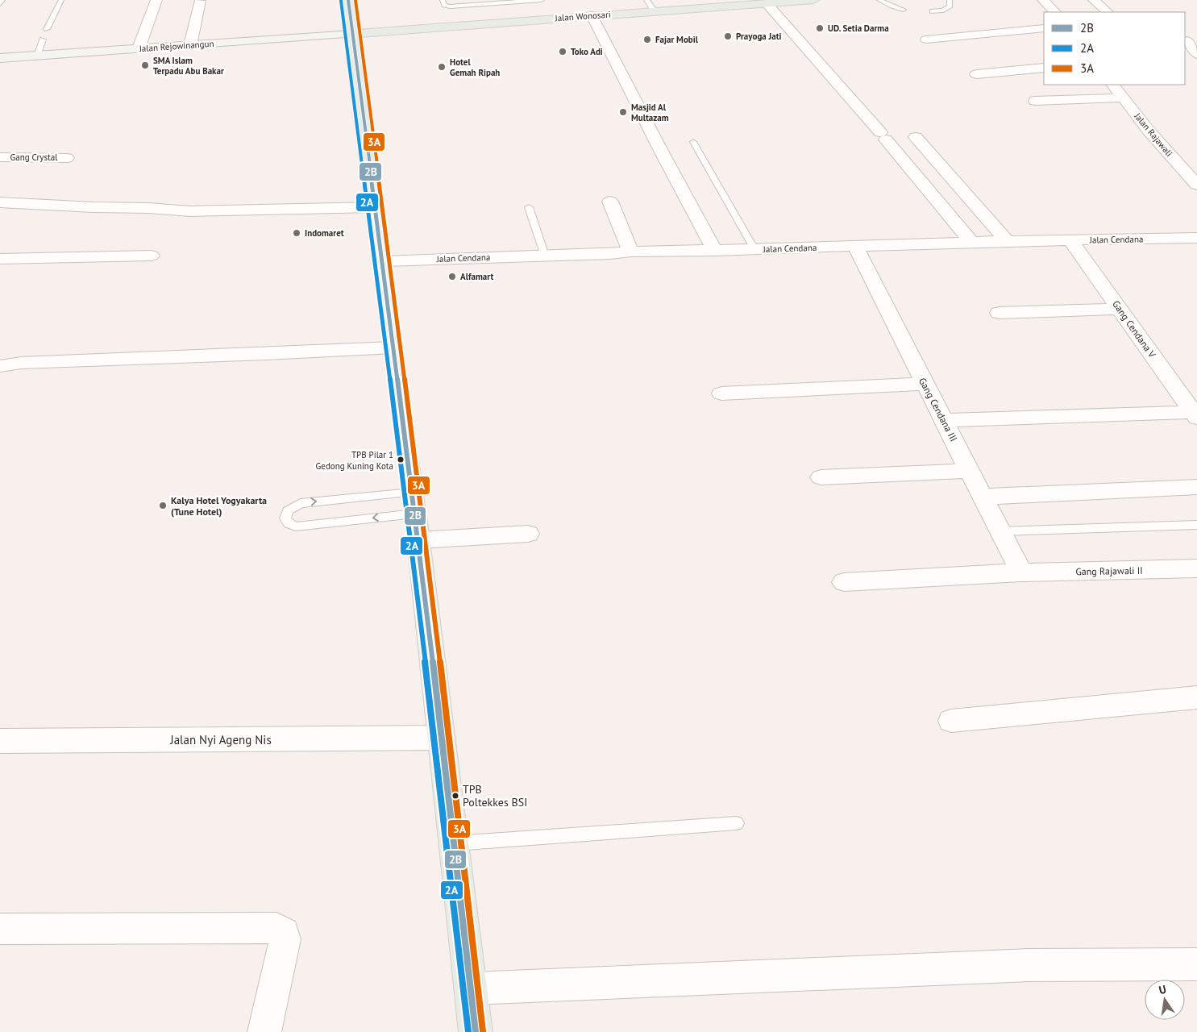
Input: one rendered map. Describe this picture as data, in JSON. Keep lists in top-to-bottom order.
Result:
{
  "streets": {
    "main road": ["Jalan Wonosari", "Jalan Rejowinangun"],
    "street": [
      "Jalan Rajawali",
      "Gang Crystal",
      "Jalan Cendana",
      "Gang Cendana V",
      "Gang Cendana III",
      "Gang Rajawali II",
      "Jalan Nyi Ageng Nis"
    ]
  },
  "crossings": [
    ["Jalan Wonosari", "Jalan Rejowinangun"],
    ["Jalan Cendana", "Gang Cendana V"],
    ["Jalan Cendana", "Gang Cendana III"],
    ["Gang Cendana III", "Gang Rajawali II"]
  ],
  "places": [
    "UD. Setia Darma",
    "Prayoga Jati",
    "Fajar Mobil",
    "Toko Adi",
    "SMA Islam Terpadu Abu Bakar",
    "Hotel Gemah Ripah",
    "Masjid Al Multazam",
    "Indomaret",
    "Alfamart",
    "TPB Pilar 1 Gedong Kuning Kota",
    "Kalya Hotel Yogyakarta (Tune Hotel)",
    "TPB Poltekkes BSI"
  ],
  "lines": ["transit line 2B", "transit line 3A", "transit line 2A"],
  "legend": ["2B", "2A", "3A"],
  "north": "top"
}
